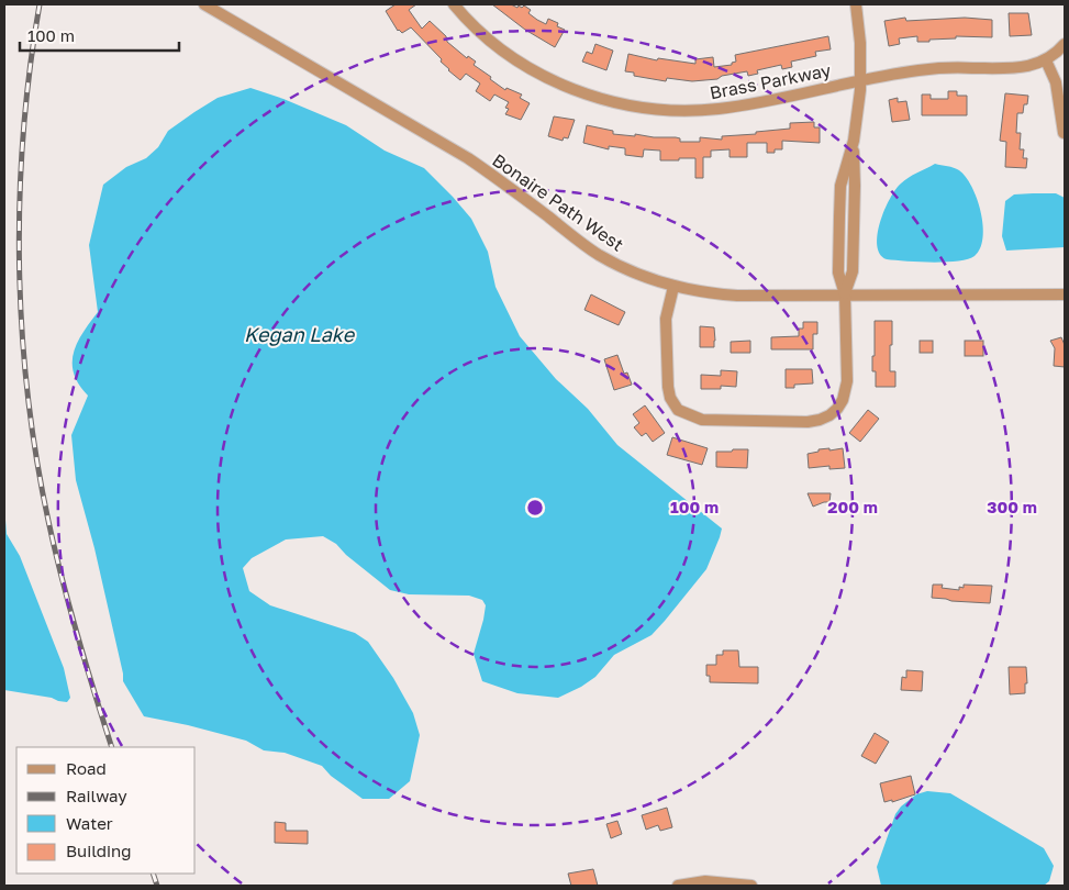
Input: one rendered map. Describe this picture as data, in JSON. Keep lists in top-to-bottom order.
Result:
{
  "streets": {
    "street": ["Brass Parkway", "Bonaire Path West"]
  },
  "water": ["Kegan Lake"],
  "legend": [
    "Road",
    "Railway",
    "Water",
    "Building"
  ],
  "scale_bar": "100 m",
  "rings": ["100 m", "200 m", "300 m"]
}
